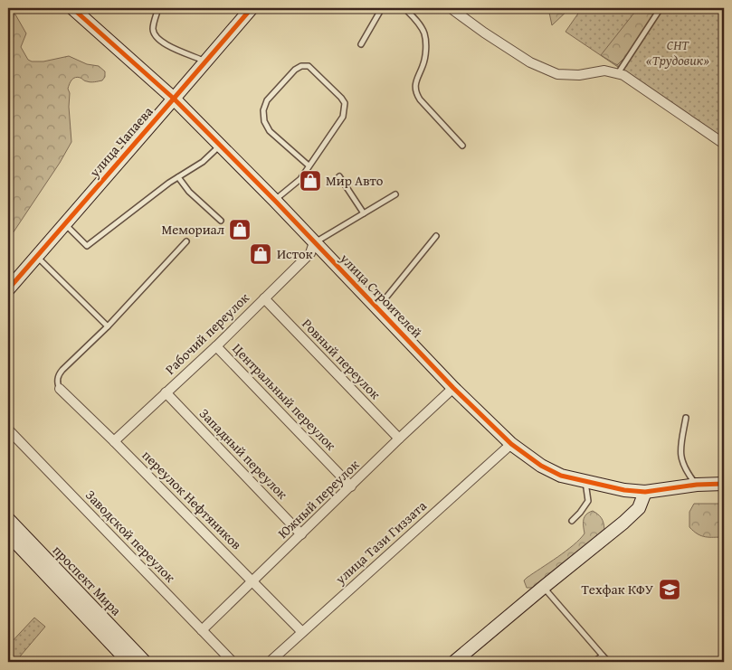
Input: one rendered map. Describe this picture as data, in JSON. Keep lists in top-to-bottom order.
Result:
{
  "streets": {
    "street": [
      "улица Чапаева",
      "улица Строителей",
      "Рабочий переулок",
      "Ровный переулок",
      "Центральный переулок",
      "Западный переулок",
      "Южный переулок",
      "переулок Нефтяников",
      "Заводской переулок",
      "улица Тази Гиззата",
      "проспект Мира"
    ]
  },
  "crossings": [
    ["улица Чапаева", "улица Строителей"],
    ["улица Строителей", "Рабочий переулок"],
    ["улица Строителей", "Южный переулок"],
    ["улица Строителей", "улица Тази Гиззата"],
    ["Рабочий переулок", "Ровный переулок"],
    ["Рабочий переулок", "Центральный переулок"],
    ["Рабочий переулок", "Западный переулок"],
    ["Рабочий переулок", "переулок Нефтяников"],
    ["Ровный переулок", "Южный переулок"],
    ["Центральный переулок", "Южный переулок"],
    ["Западный переулок", "Южный переулок"],
    ["Южный переулок", "переулок Нефтяников"],
    ["Южный переулок", "Заводской переулок"],
    ["переулок Нефтяников", "улица Тази Гиззата"]
  ],
  "parks": ["СНТ «Трудовик»"],
  "places": {
    "shop": ["Мир Авто", "Мемориал", "Исток"],
    "school or university": ["Техфак КФУ"]
  }
}
